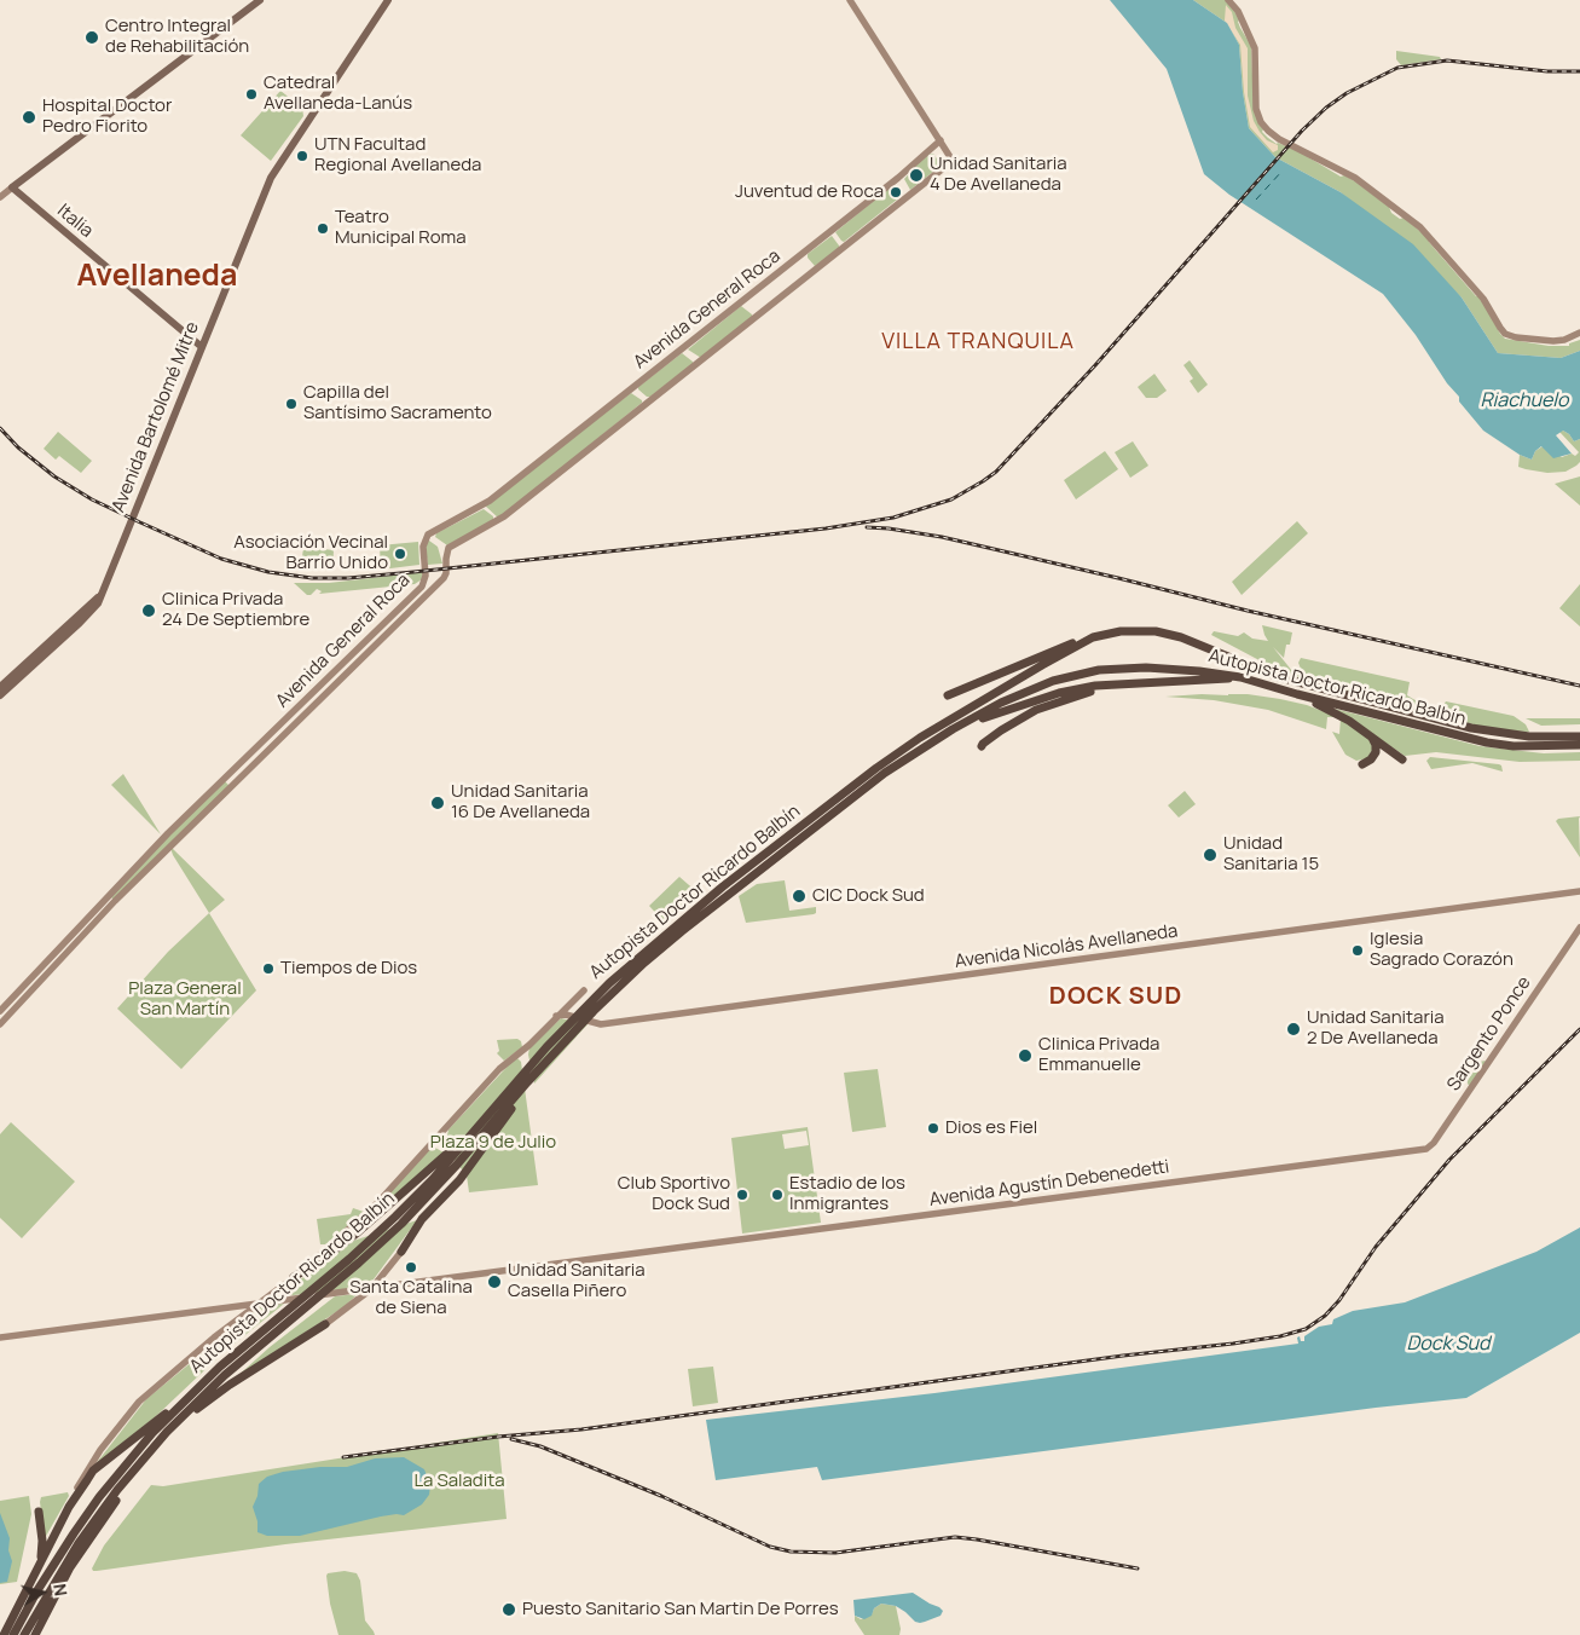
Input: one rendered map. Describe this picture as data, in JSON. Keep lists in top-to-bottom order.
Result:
{
  "streets": {
    "highway": ["Autopista Doctor Ricardo Balbín"],
    "main road": [
      "Italia",
      "Avenida General Roca",
      "Avenida Bartolomé Mitre",
      "Avenida Nicolás Avellaneda",
      "Sargento Ponce",
      "Avenida Agustín Debenedetti"
    ]
  },
  "crossings": [
    ["Italia", "Avenida Bartolomé Mitre"],
    ["Sargento Ponce", "Avenida Agustín Debenedetti"]
  ],
  "districts": ["Avellaneda", "VILLA TRANQUILA", "DOCK SUD"],
  "water": ["Riachuelo", "Dock Sud"],
  "parks": ["Plaza General San Martín", "Plaza 9 de Julio", "La Saladita"],
  "places": [
    "Centro Integral de Rehabilitación",
    "Catedral Avellaneda-Lanús",
    "Hospital Doctor Pedro Fiorito",
    "UTN Facultad Regional Avellaneda",
    "Unidad Sanitaria 4 De Avellaneda",
    "Juventud de Roca",
    "Teatro Municipal Roma",
    "Capilla del Santísimo Sacramento",
    "Asociación Vecinal Barrio Unido",
    "Clinica Privada 24 De Septiembre",
    "Unidad Sanitaria 16 De Avellaneda",
    "Unidad Sanitaria 15",
    "CIC Dock Sud",
    "Iglesia Sagrado Corazón",
    "Tiempos de Dios",
    "Unidad Sanitaria 2 De Avellaneda",
    "Clinica Privada Emmanuelle",
    "Dios es Fiel",
    "Club Sportivo Dock Sud",
    "Estadio de los Inmigrantes",
    "Santa Catalina de Siena",
    "Unidad Sanitaria Casella Piñero",
    "Puesto Sanitario San Martin De Porres"
  ],
  "north": "right"
}
